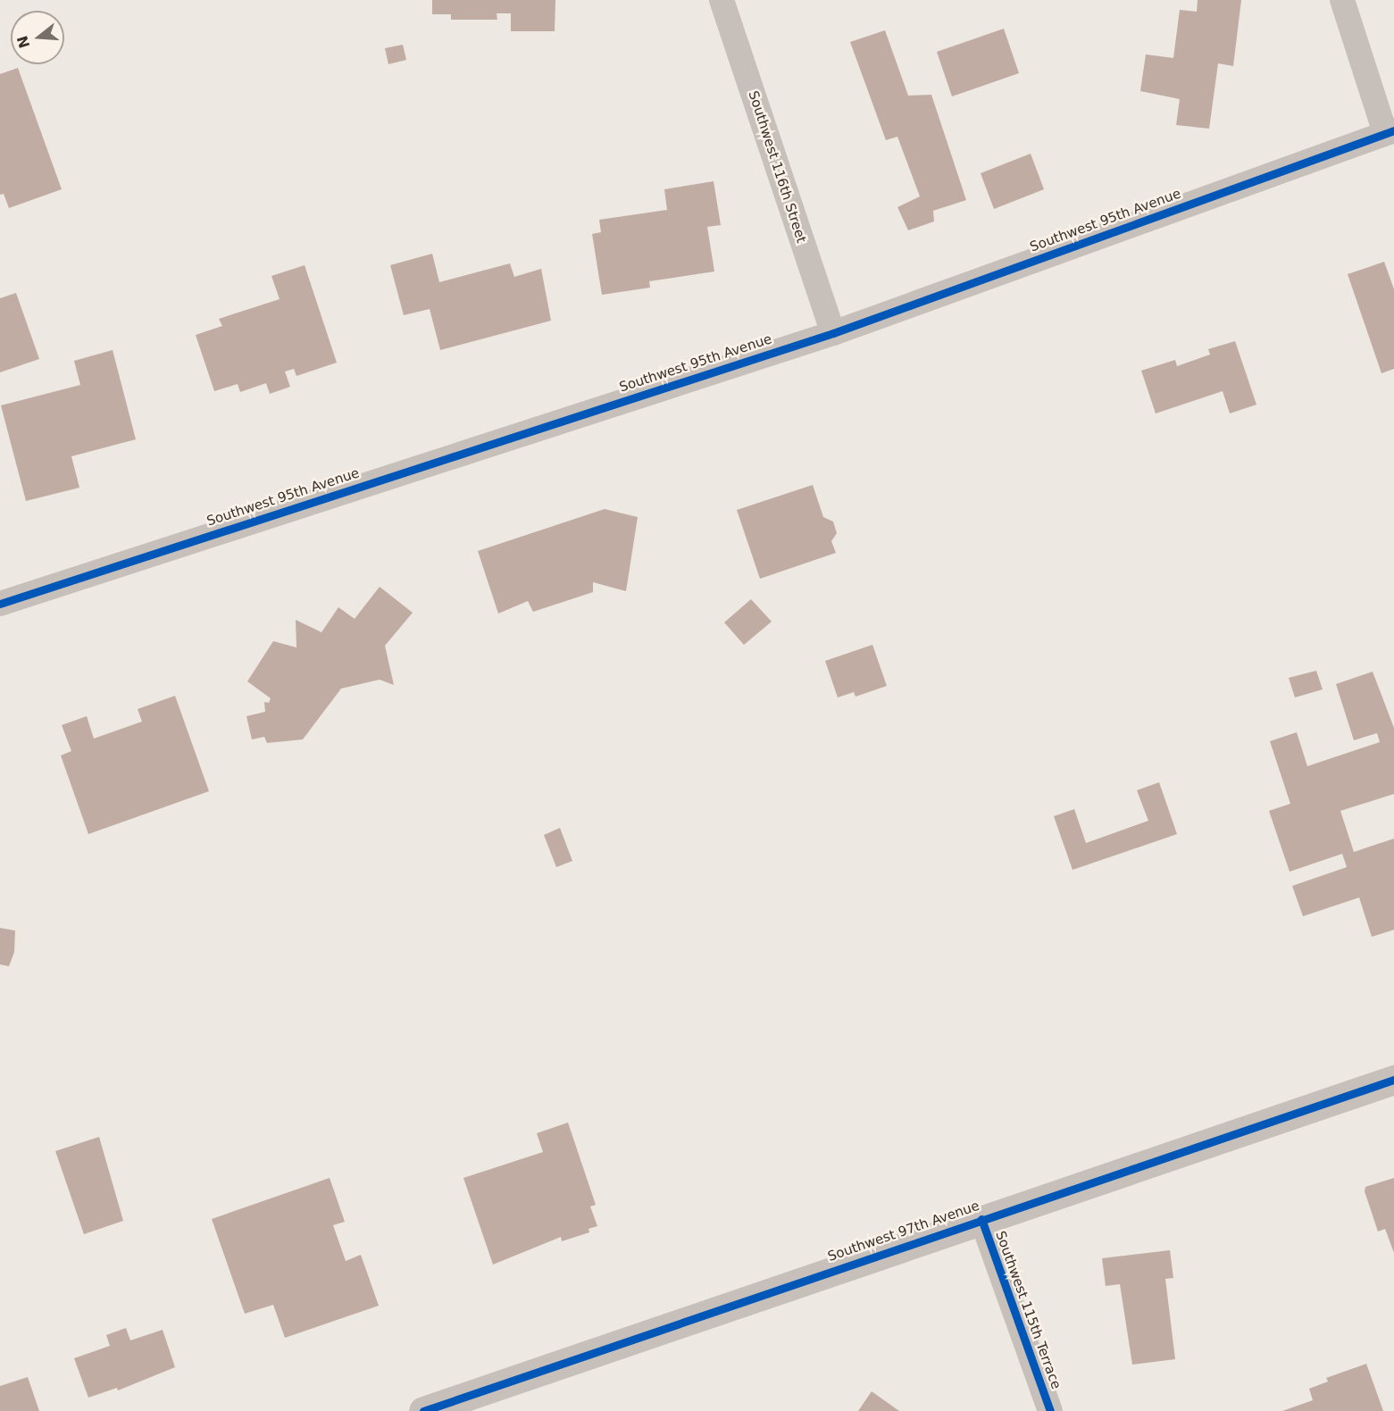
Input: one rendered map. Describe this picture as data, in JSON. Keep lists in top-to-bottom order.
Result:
{
  "streets": {
    "street": [
      "Southwest 116th Street",
      "Southwest 95th Avenue",
      "Southwest 97th Avenue",
      "Southwest 115th Terrace"
    ]
  },
  "crossings": [
    ["Southwest 116th Street", "Southwest 95th Avenue"],
    ["Southwest 97th Avenue", "Southwest 115th Terrace"]
  ],
  "north": "left"
}
